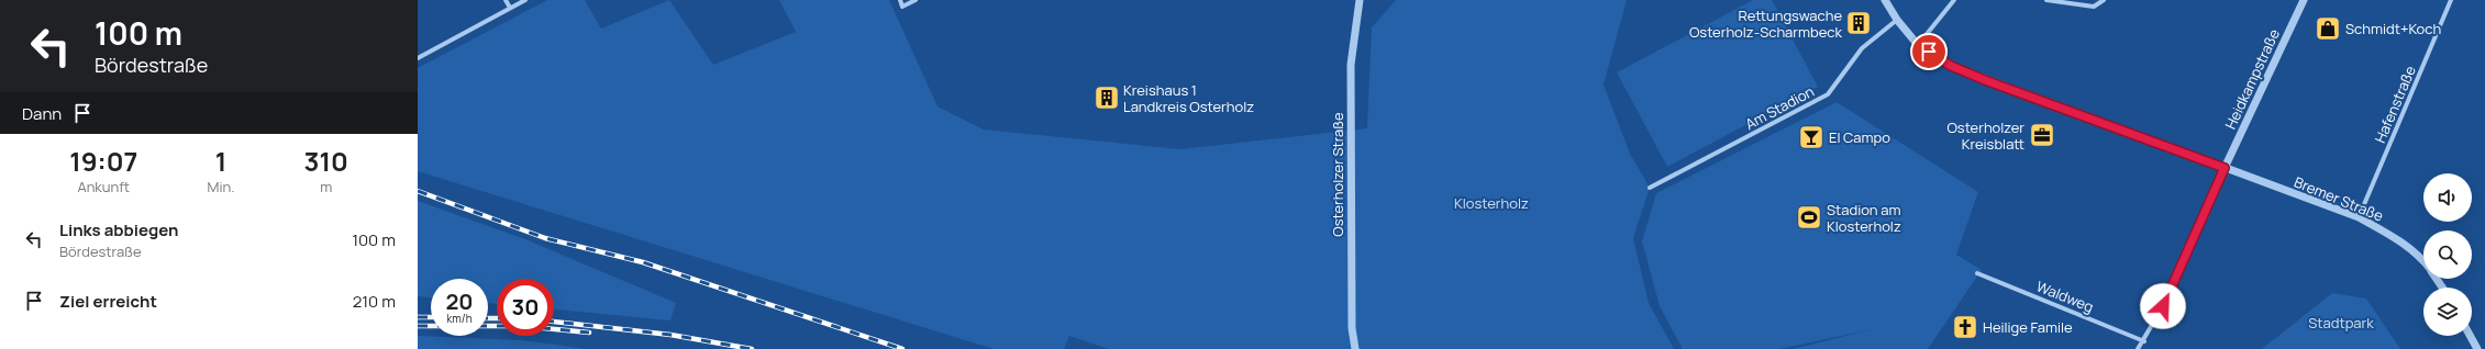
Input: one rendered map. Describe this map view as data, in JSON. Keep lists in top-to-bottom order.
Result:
{
  "streets": {
    "street": [
      "Heidkampstraße",
      "Hafenstraße",
      "Am Stadion",
      "Osterholzer Straße",
      "Bremer Straße",
      "Waldweg"
    ]
  },
  "crossings": [
    ["Heidkampstraße", "Bremer Straße"],
    ["Hafenstraße", "Bremer Straße"],
    ["Am Stadion", "Bremer Straße"]
  ],
  "parks": ["Klosterholz", "Stadtpark"],
  "places": {
    "building": ["Rettungswache Osterholz-Scharmbeck", "Kreishaus 1 Landkreis Osterholz"],
    "shop": ["Schmidt+Koch"],
    "office": ["Osterholzer Kreisblatt"],
    "bar": ["El Campo"],
    "sports": ["Stadion am Klosterholz"],
    "church": ["Heilige Famile"]
  },
  "page": {
    "turn": ["100 m", "Bördestraße"],
    "then": "Dann",
    "eta": [
      "19:07",
      "Ankunft",
      "1",
      "Min.",
      "310",
      "m"
    ],
    "list": [
      {
        "name": "Links abbiegen",
        "note": "Bördestraße",
        "value": "100 m"
      },
      {
        "name": "Ziel erreicht",
        "value": "210 m"
      }
    ],
    "speed": "20 km/h",
    "limit": "30"
  }
}
